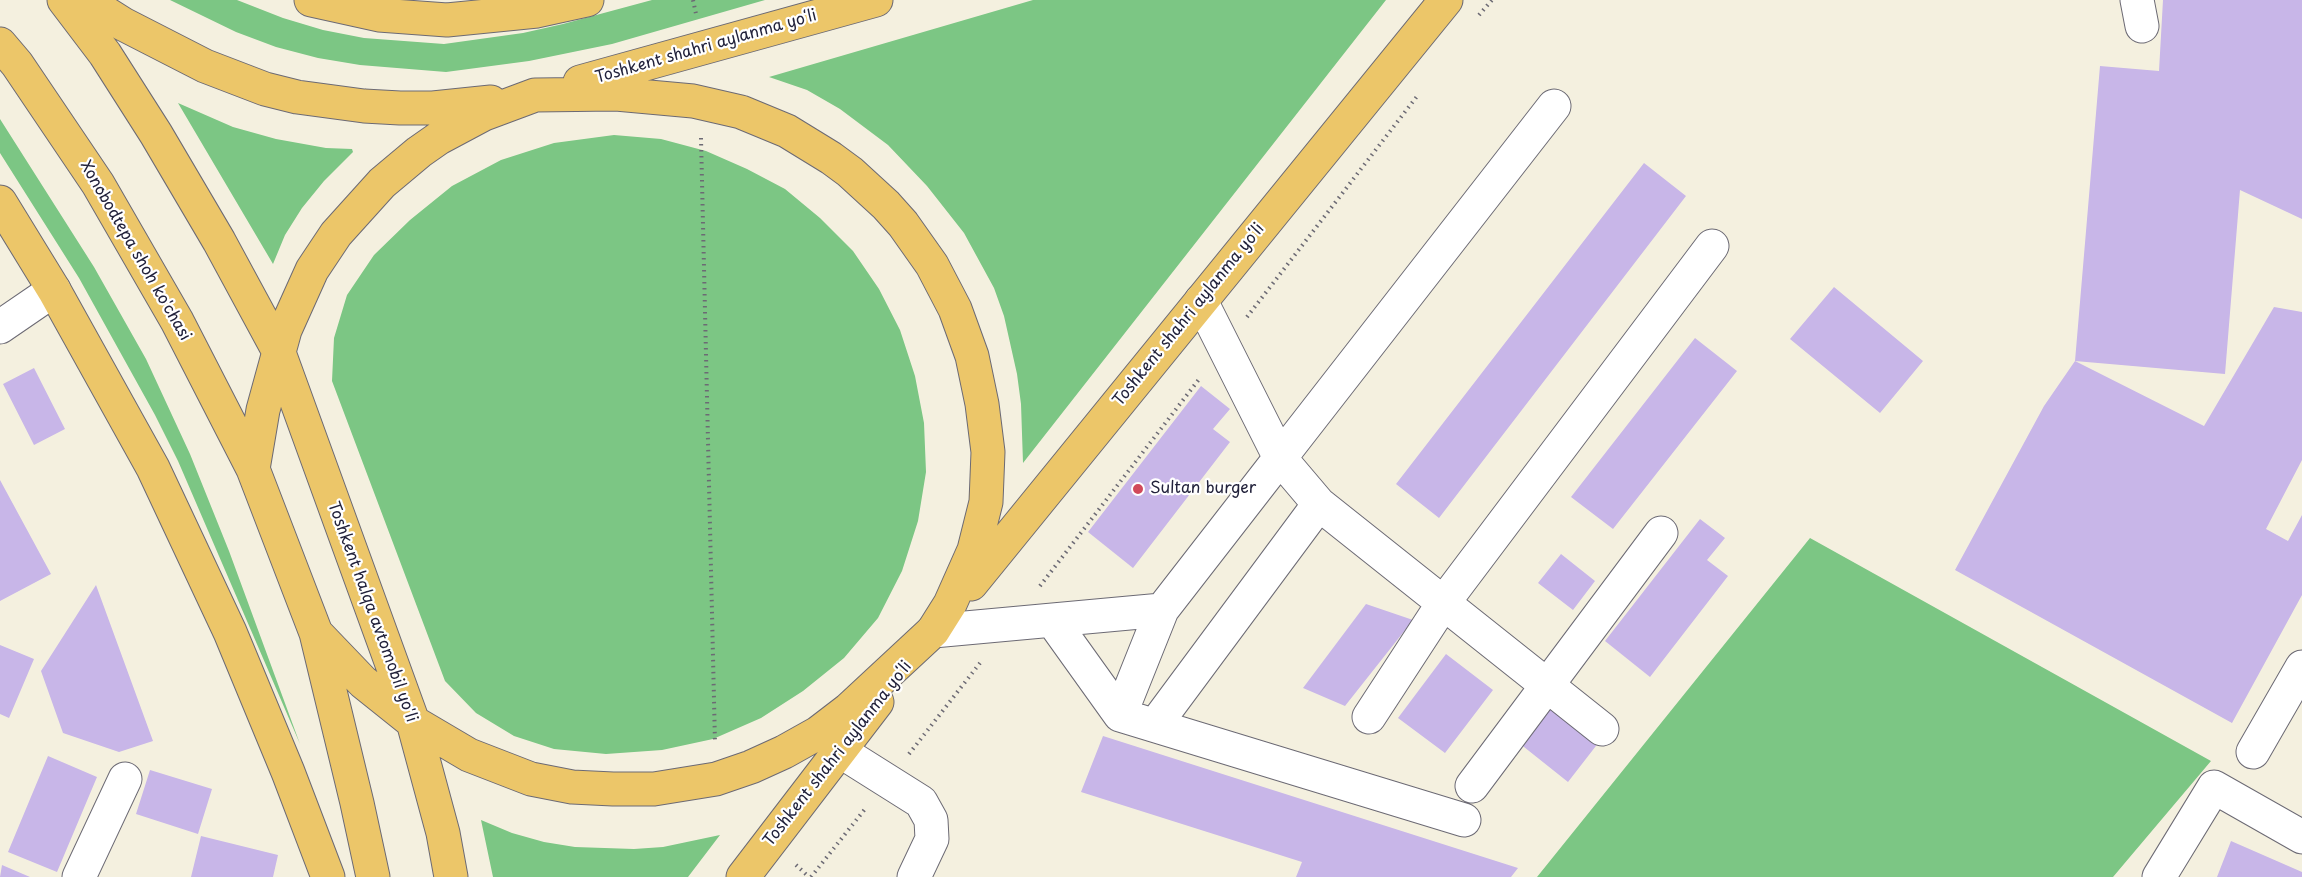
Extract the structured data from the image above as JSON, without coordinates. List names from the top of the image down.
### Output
{
  "streets": {
    "highway": ["Toshkent shahri aylanma yoʻli", "Xonobodtepa shoh ko'chasi", "Toshkent halqa avtomobil yo'li"]
  },
  "crossings": [
    ["Toshkent shahri aylanma yoʻli", "Xonobodtepa shoh ko'chasi"],
    ["Toshkent shahri aylanma yoʻli", "Toshkent halqa avtomobil yo'li"]
  ],
  "places": ["Sultan burger"]
}
